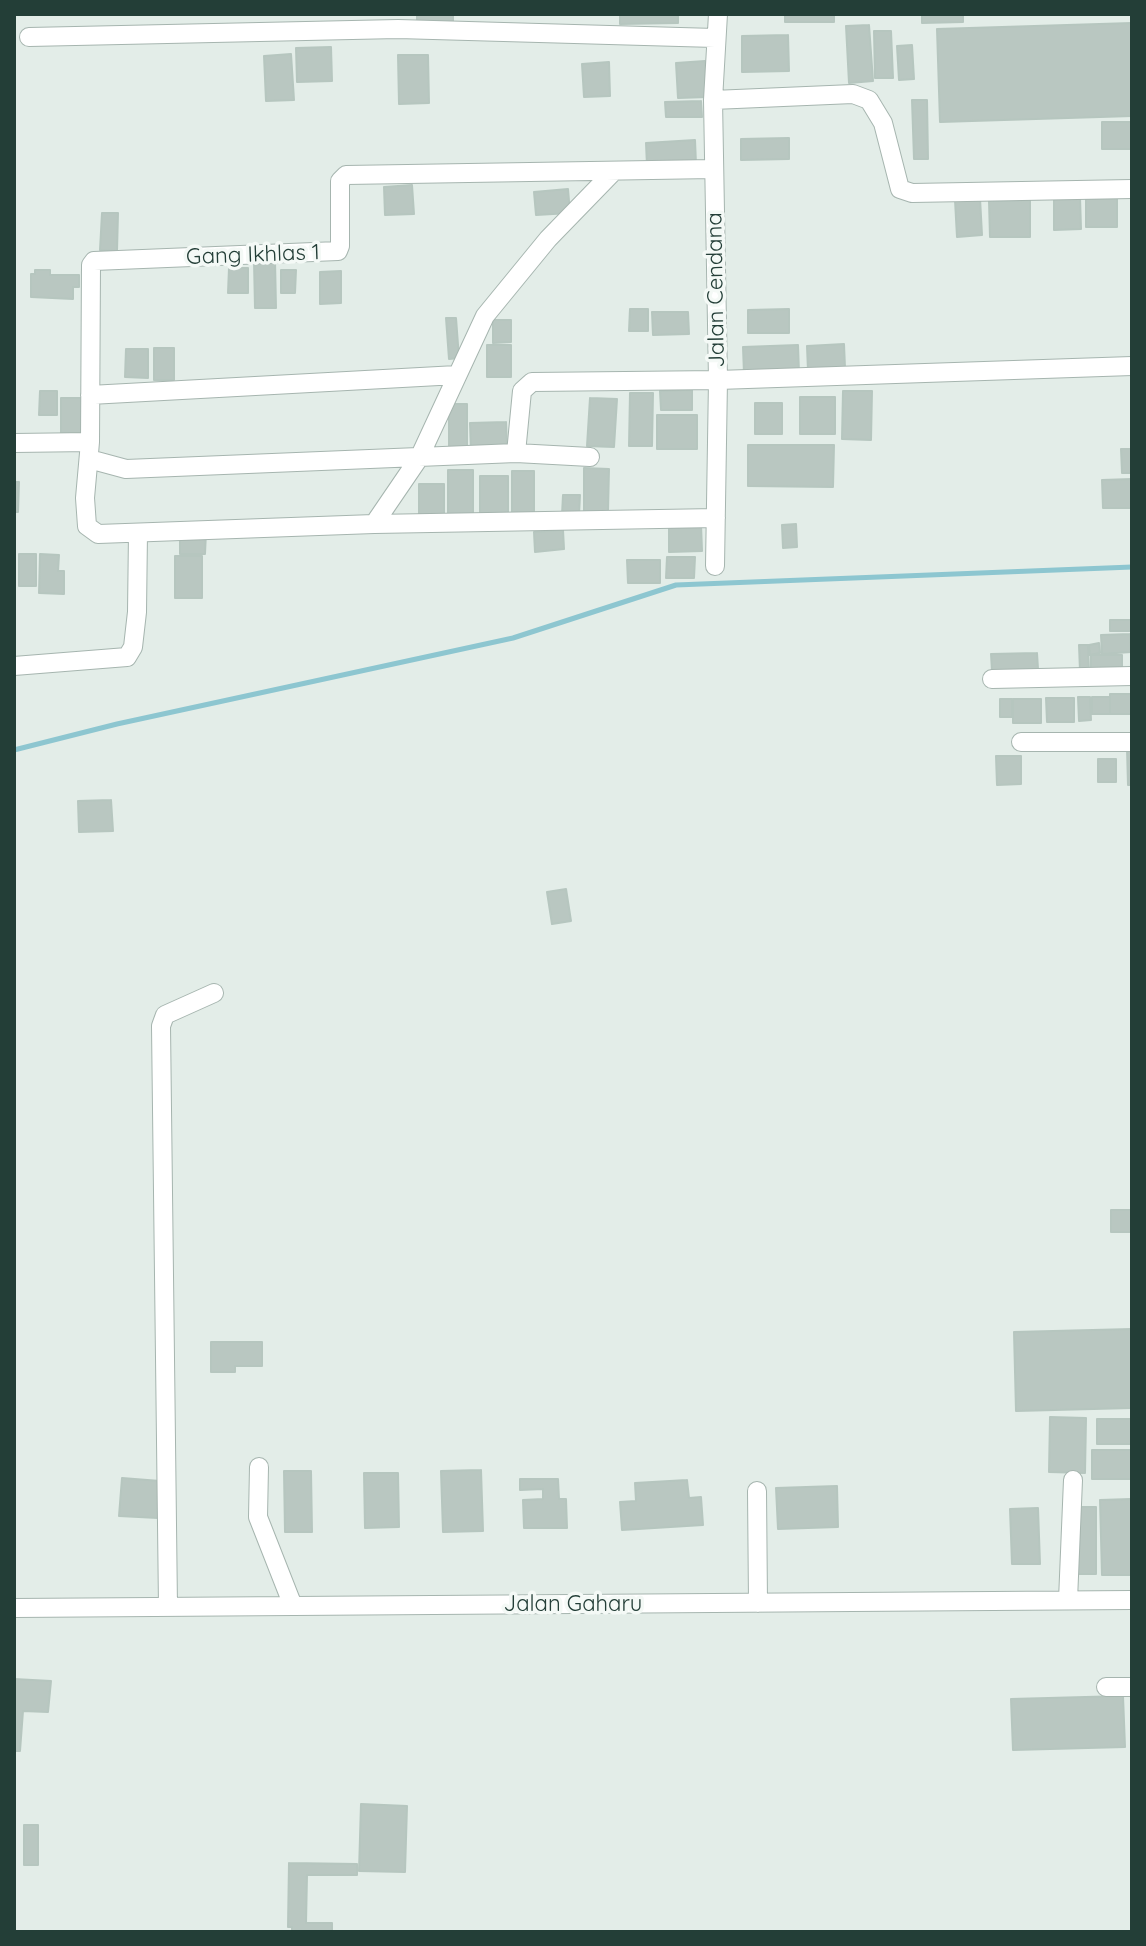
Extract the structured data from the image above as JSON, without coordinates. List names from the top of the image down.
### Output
{
  "streets": {
    "street": ["Gang Ikhlas 1", "Jalan Cendana", "Jalan Gaharu"]
  },
  "crossings": [
    ["Gang Ikhlas 1", "Jalan Cendana"]
  ]
}
